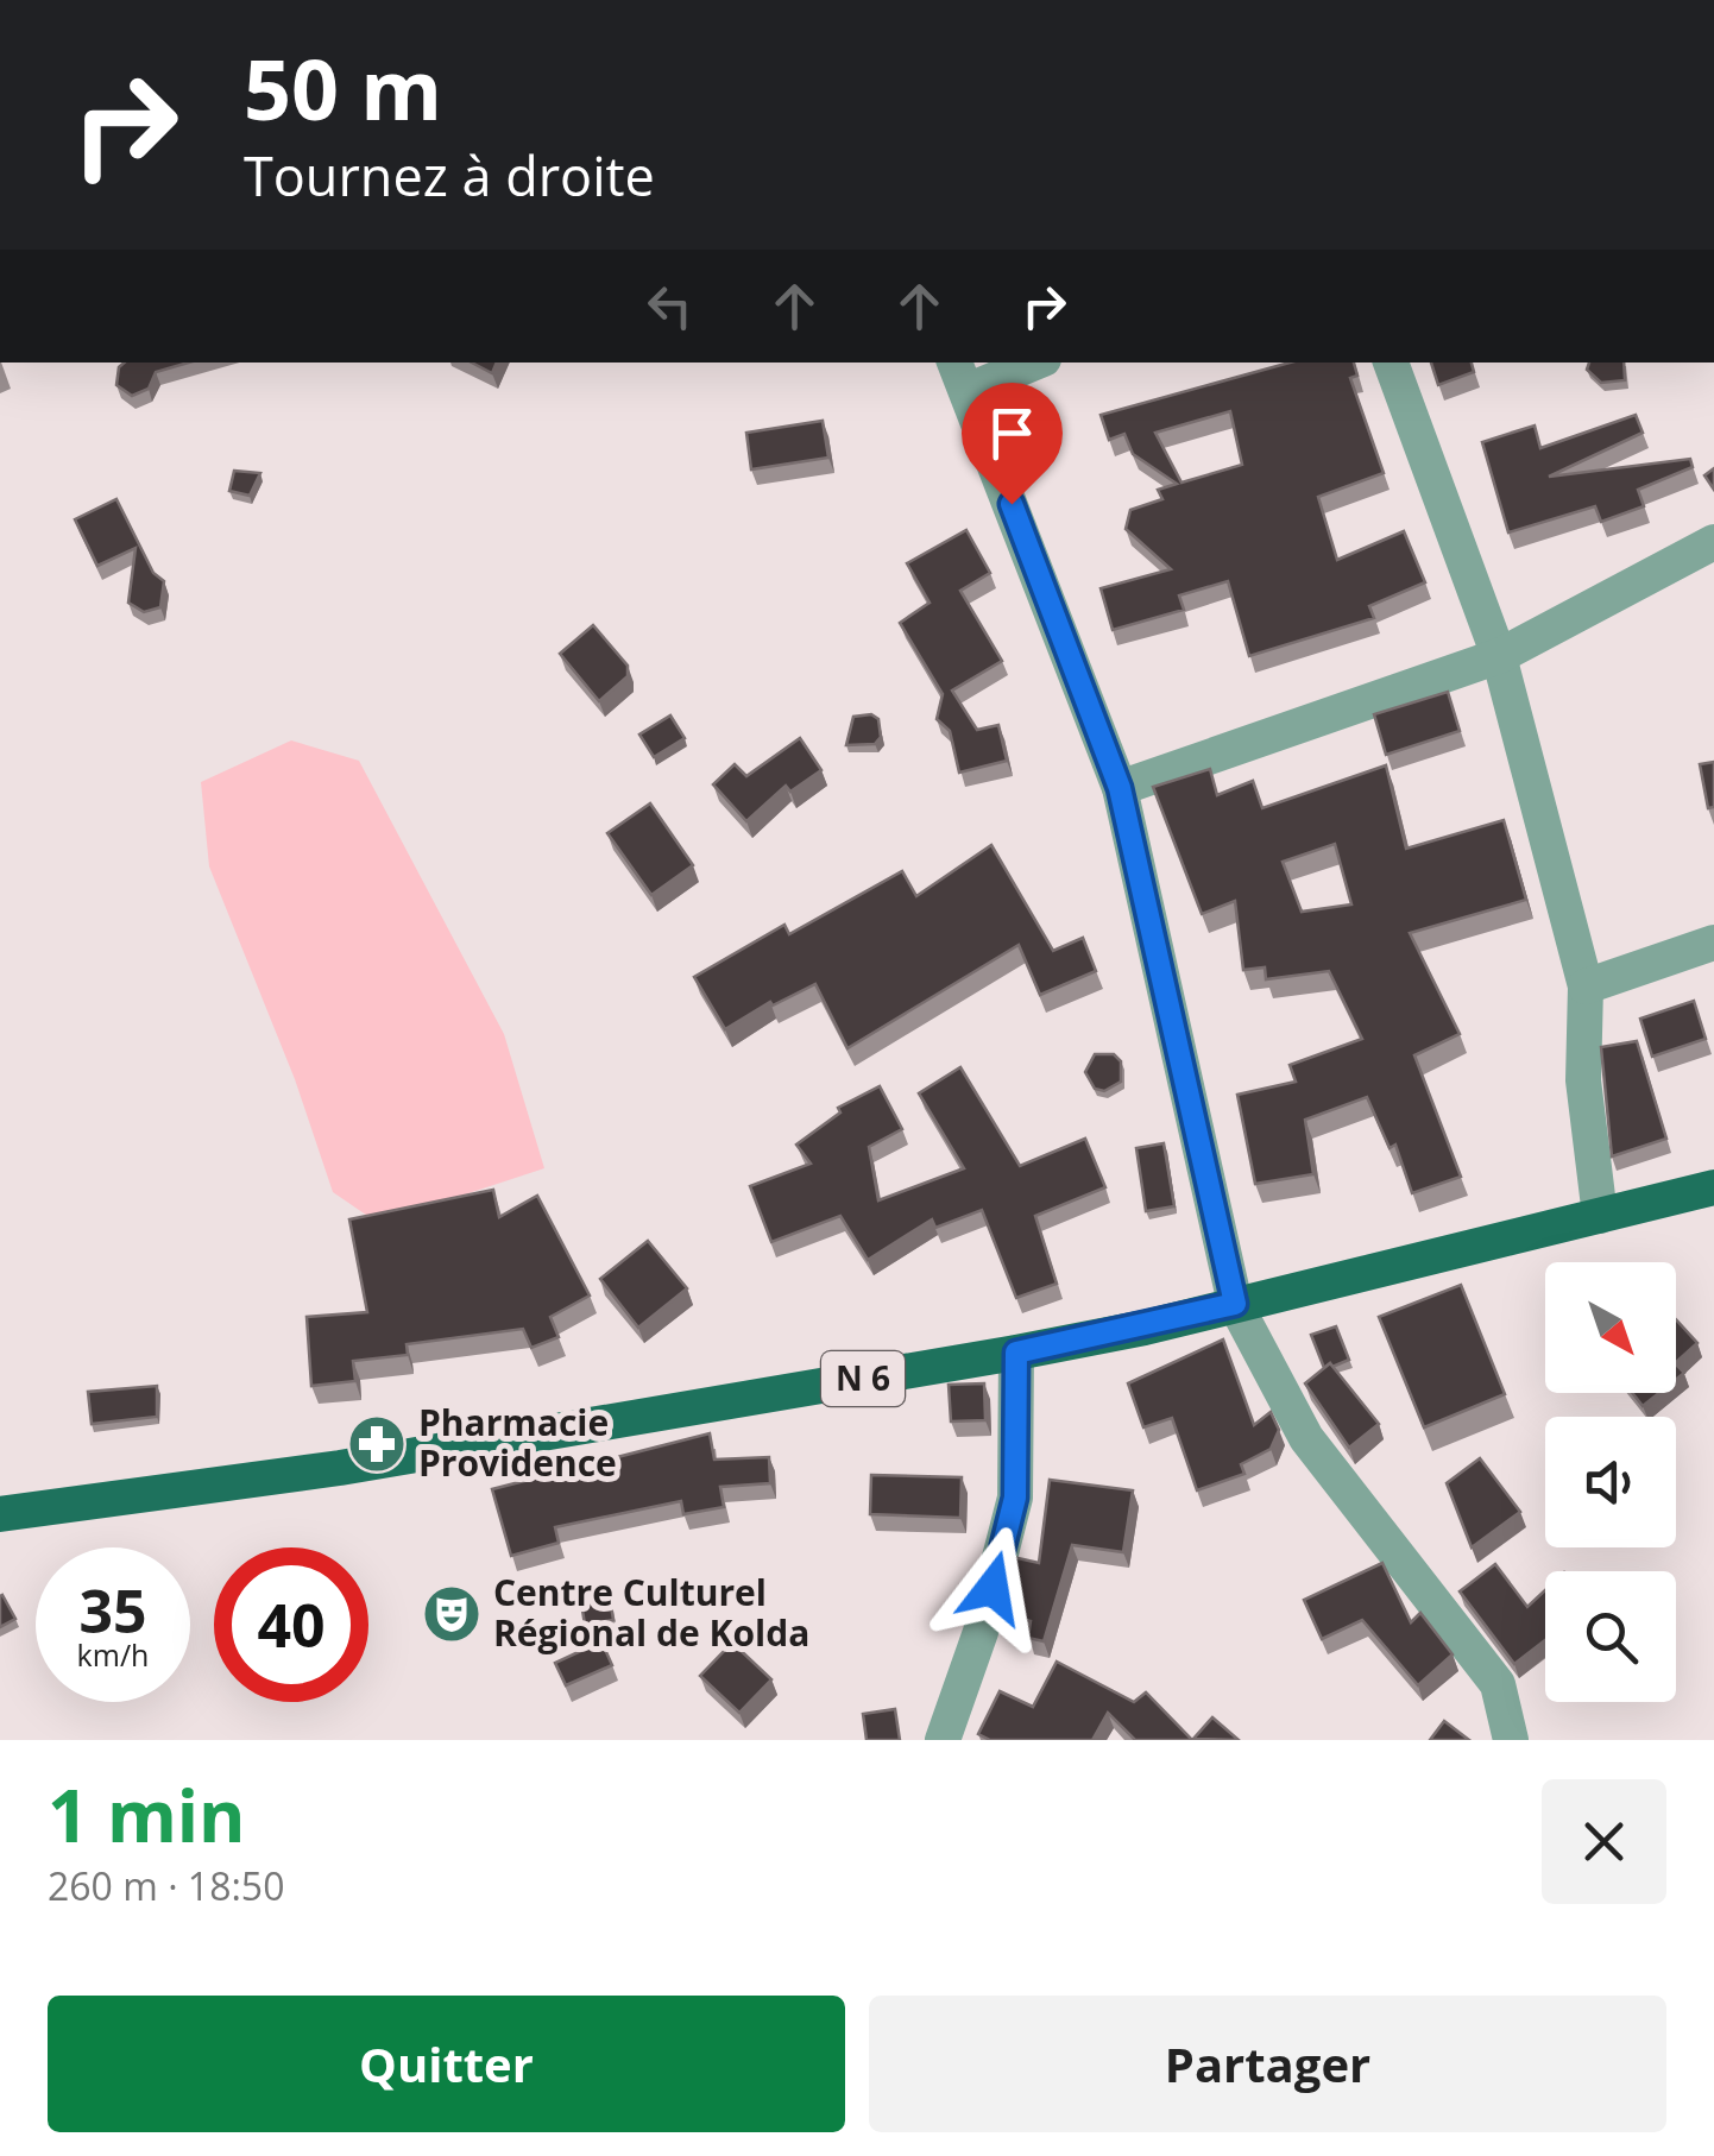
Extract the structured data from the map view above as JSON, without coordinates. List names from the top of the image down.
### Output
{
  "streets": {
    "main road": ["N 6"]
  },
  "places": {
    "pharmacy": ["Pharmacie Providence"],
    "theatre": ["Centre Culturel Régional de Kolda"]
  },
  "north": "bottom right",
  "page": {
    "turn": ["50 m", "Tournez à droite"],
    "speed": "35 km/h",
    "limit": "40",
    "heading": ["1 min", "260 m · 18:50"],
    "buttons": ["Quitter", "Partager"]
  }
}
